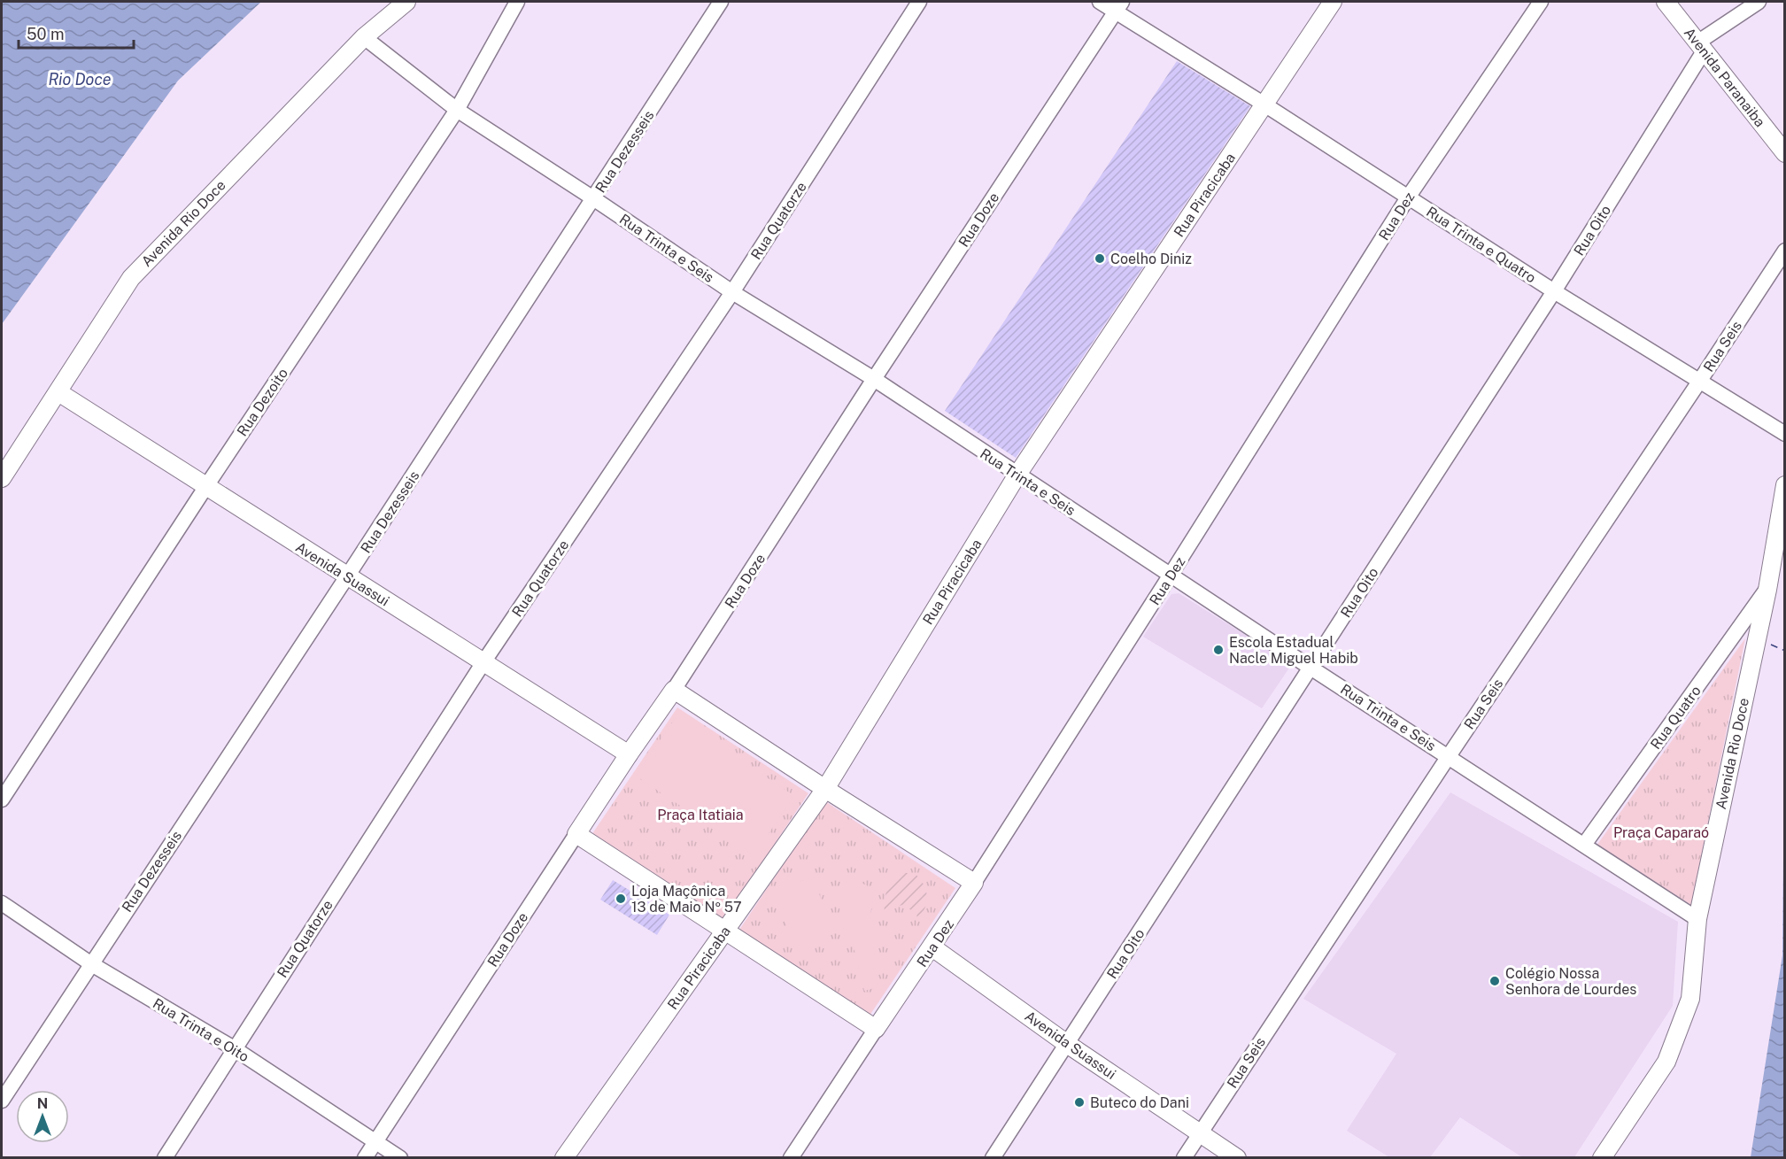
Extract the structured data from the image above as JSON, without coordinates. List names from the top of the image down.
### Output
{
  "streets": {
    "street": [
      "Avenida Paranaiba",
      "Rua Dezesseis",
      "Rua Piracicaba",
      "Rua Dez",
      "Rua Doze",
      "Rua Quatorze",
      "Avenida Rio Doce",
      "Rua Oito",
      "Rua Trinta e Quatro",
      "Rua Trinta e Seis",
      "Rua Seis",
      "Rua Dezoito",
      "Avenida Suassui",
      "Rua Quatro",
      "Rua Trinta e Oito"
    ]
  },
  "crossings": [
    ["Avenida Paranaiba", "Rua Oito"],
    ["Rua Dezesseis", "Rua Trinta e Seis"],
    ["Rua Dezesseis", "Avenida Suassui"],
    ["Rua Dezesseis", "Rua Trinta e Oito"],
    ["Rua Piracicaba", "Rua Trinta e Quatro"],
    ["Rua Piracicaba", "Rua Trinta e Seis"],
    ["Rua Dez", "Rua Trinta e Quatro"],
    ["Rua Dez", "Rua Trinta e Seis"],
    ["Rua Dez", "Avenida Suassui"],
    ["Rua Doze", "Rua Trinta e Quatro"],
    ["Rua Doze", "Rua Trinta e Seis"],
    ["Rua Doze", "Avenida Suassui"],
    ["Rua Doze", "Rua Trinta e Oito"],
    ["Rua Quatorze", "Rua Trinta e Seis"],
    ["Rua Quatorze", "Avenida Suassui"],
    ["Rua Quatorze", "Rua Trinta e Oito"],
    ["Avenida Rio Doce", "Rua Trinta e Seis"],
    ["Avenida Rio Doce", "Avenida Suassui"],
    ["Avenida Rio Doce", "Rua Quatro"],
    ["Rua Oito", "Rua Trinta e Quatro"],
    ["Rua Oito", "Rua Trinta e Seis"],
    ["Rua Oito", "Avenida Suassui"],
    ["Rua Trinta e Quatro", "Rua Seis"],
    ["Rua Trinta e Seis", "Rua Seis"],
    ["Rua Trinta e Seis", "Rua Dezoito"],
    ["Rua Trinta e Seis", "Rua Quatro"],
    ["Rua Seis", "Avenida Suassui"],
    ["Rua Dezoito", "Avenida Suassui"]
  ],
  "water": ["Rio Doce"],
  "parks": ["Praça Itatiaia", "Praça Caparaó"],
  "places": [
    "Coelho Diniz",
    "Escola Estadual Nacle Miguel Habib",
    "Loja Maçônica 13 de Maio Nº 57",
    "Colégio Nossa Senhora de Lourdes",
    "Buteco do Dani"
  ],
  "scale_bar": "50 m",
  "north": "top"
}
